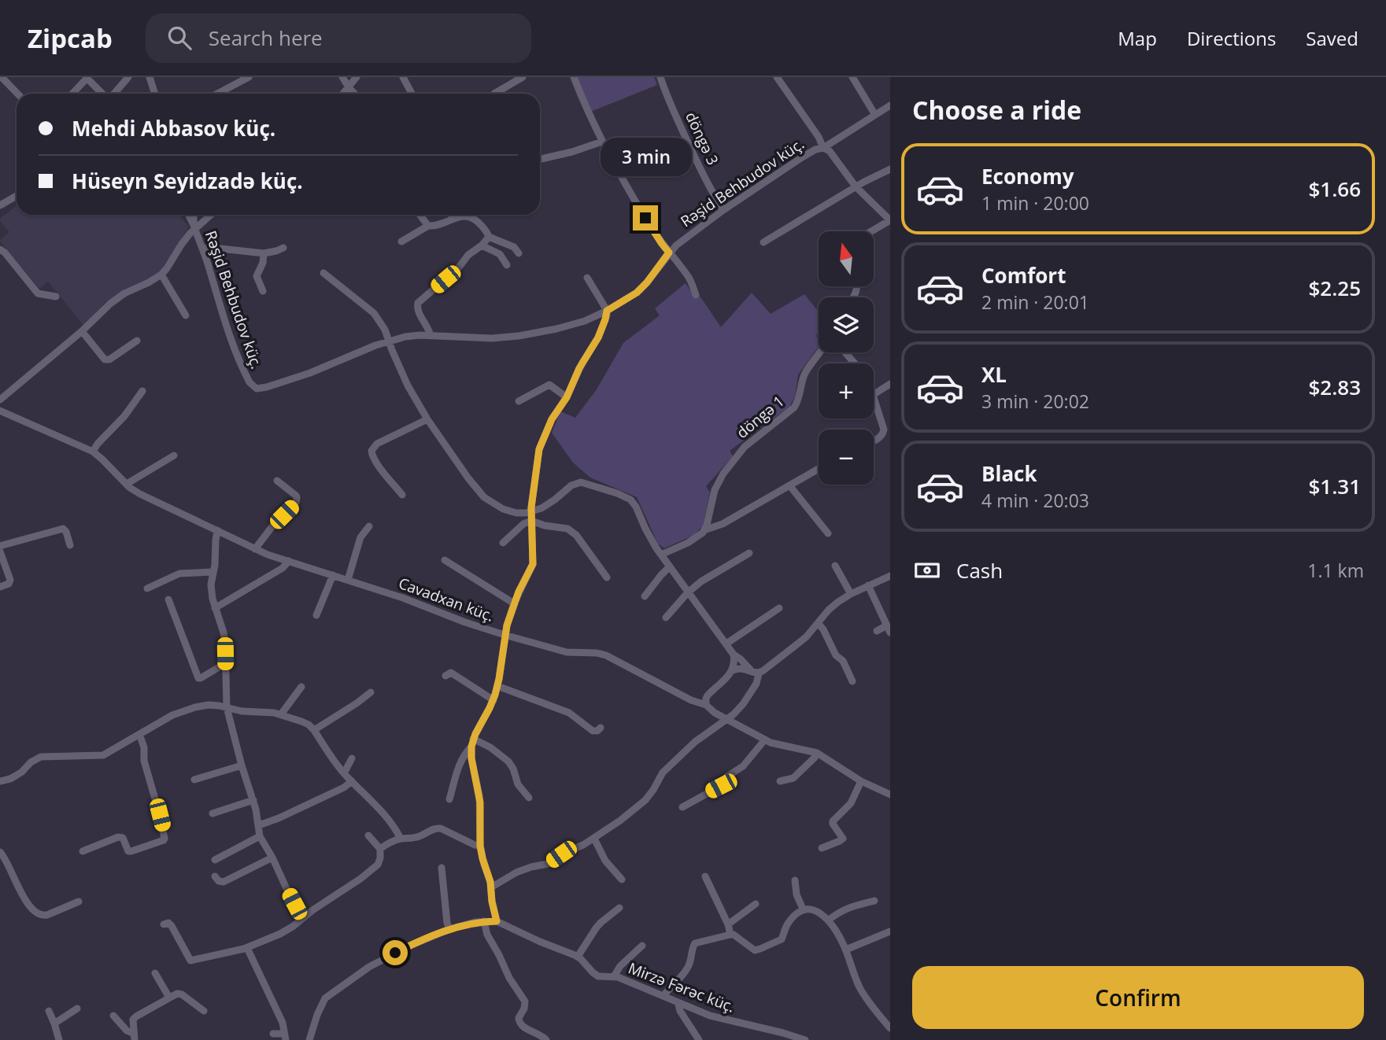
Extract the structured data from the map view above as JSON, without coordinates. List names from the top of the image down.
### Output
{
  "streets": {
    "street": [
      "döngə 3",
      "Rəşid Behbudov küç.",
      "döngə 1",
      "Cavadxan küç.",
      "Mirzə Fərəc küç."
    ]
  },
  "crossings": [
    ["döngə 3", "Rəşid Behbudov küç."]
  ],
  "north": "top",
  "page": {
    "header": "Zipcab",
    "search": "Search here",
    "nav": ["Map", "Directions", "Saved"],
    "heading": "Choose a ride",
    "banner": ["Mehdi Abbasov küç.", "Hüseyn Seyidzadə küç."],
    "bubble": "3 min",
    "list": [
      {
        "name": "Economy",
        "note": "1 min · 20:00",
        "value": "$1.66"
      },
      {
        "name": "Comfort",
        "note": "2 min · 20:01",
        "value": "$2.25"
      },
      {
        "name": "XL",
        "note": "3 min · 20:02",
        "value": "$2.83"
      },
      {
        "name": "Black",
        "note": "4 min · 20:03",
        "value": "$1.31"
      }
    ],
    "map_buttons": ["+", "−"],
    "pay": ["Cash", "1.1 km"],
    "buttons": "Confirm"
  }
}
